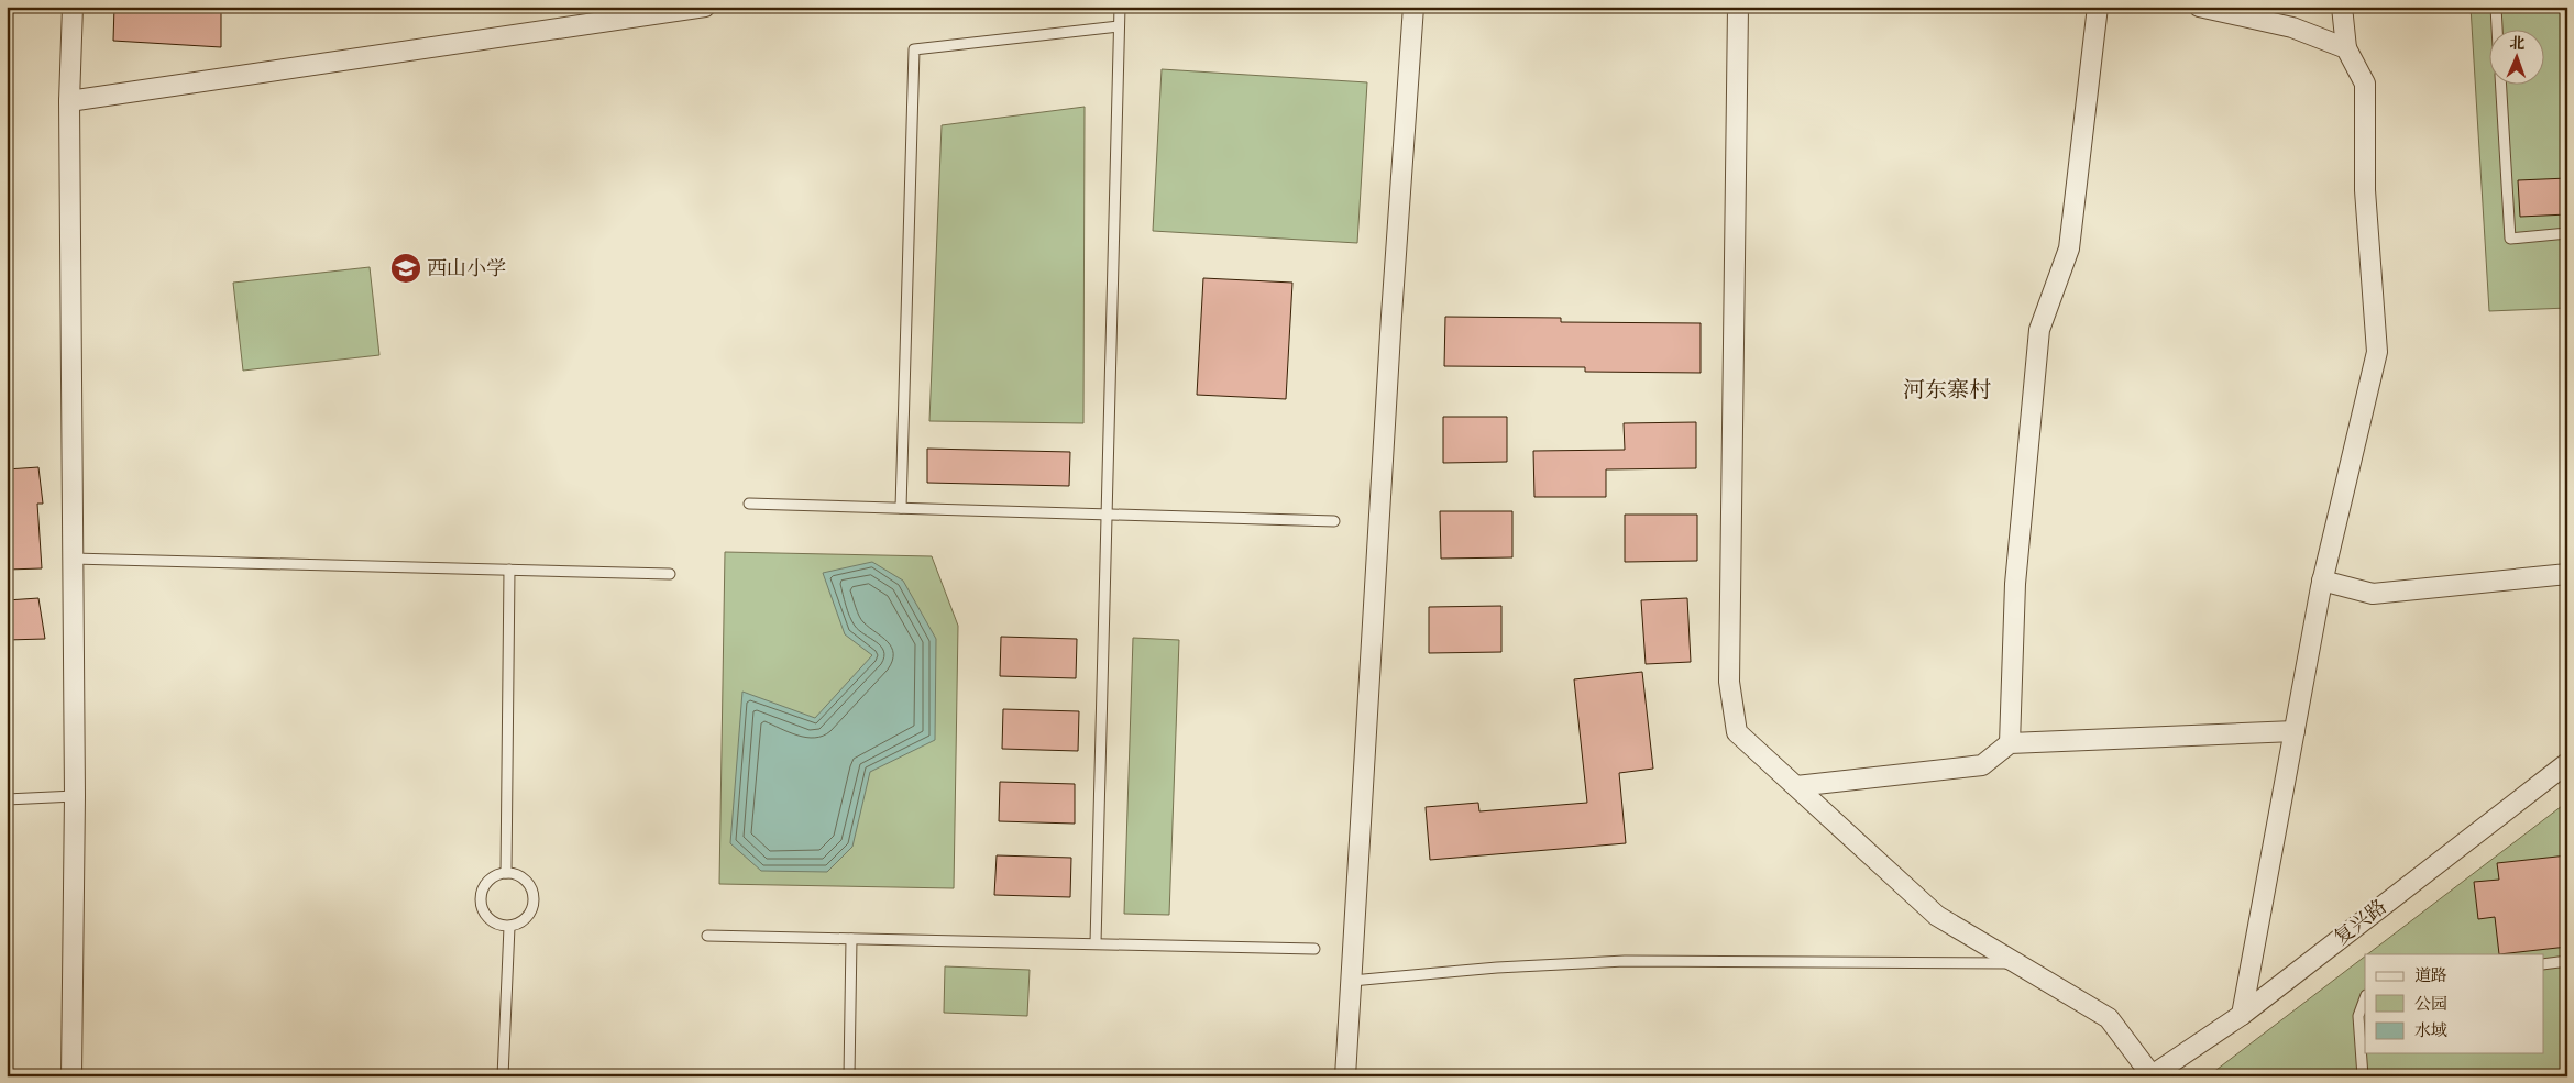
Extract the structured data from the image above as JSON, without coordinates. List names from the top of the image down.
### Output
{
  "streets": {
    "street": ["复兴路"]
  },
  "districts": ["河东寨村"],
  "places": {
    "school or university": ["西山小学"]
  },
  "legend": ["道路", "公园", "水域"],
  "north": "top"
}
